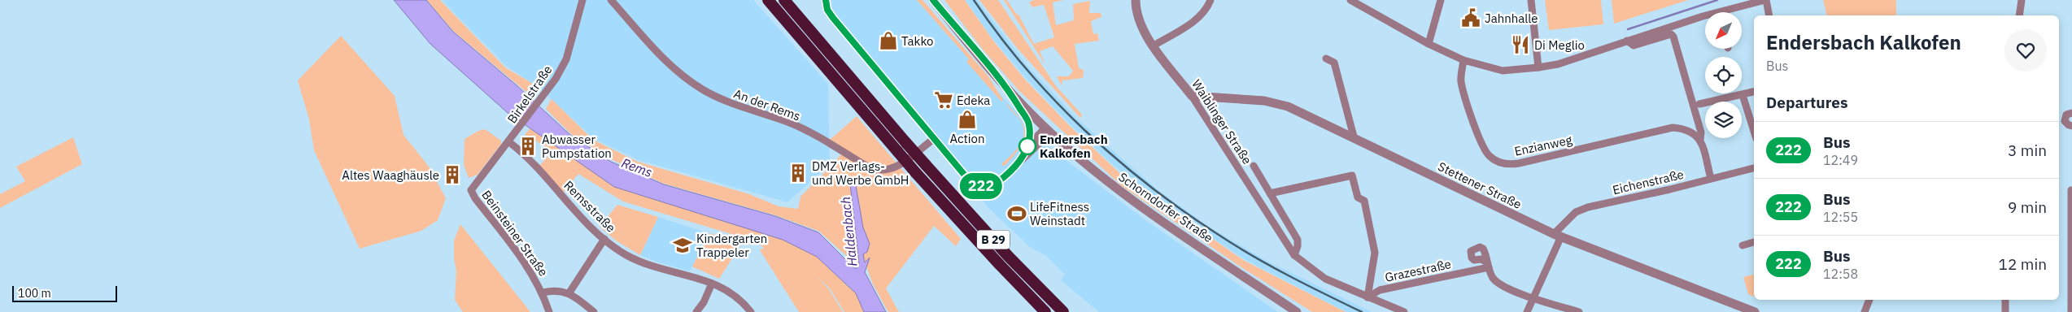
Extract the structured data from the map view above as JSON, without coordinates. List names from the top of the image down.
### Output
{
  "streets": {
    "highway": ["B 29"],
    "street": [
      "Birkelstraße",
      "An der Rems",
      "Waiblinger Straße",
      "Enzianweg",
      "Eichenstraße",
      "Stettener Straße",
      "Remsstraße",
      "Schorndorfer Straße",
      "Beinsteiner Straße",
      "Grazestraße"
    ]
  },
  "crossings": [
    ["Birkelstraße", "Remsstraße"],
    ["Birkelstraße", "Beinsteiner Straße"],
    ["Waiblinger Straße", "Stettener Straße"],
    ["Waiblinger Straße", "Grazestraße"],
    ["Eichenstraße", "Stettener Straße"]
  ],
  "water": ["Rems", "Haldenbach"],
  "places": {
    "public building": ["Jahnhalle"],
    "shop": ["Takko", "Action"],
    "restaurant": ["Di Meglio"],
    "supermarket": ["Edeka"],
    "building": ["Abwasser Pumpstation", "DMZ Verlags- und Werbe GmbH", "Altes Waaghäusle"],
    "other": ["Endersbach Kalkofen"],
    "sports": ["LifeFitness Weinstadt"],
    "school or university": ["Kindergarten Trappeler"]
  },
  "lines": ["bus line 222"],
  "scale_bar": "100 m",
  "north": "bottom left",
  "page": {
    "on_map": "222",
    "heading": [
      ["Endersbach Kalkofen", "Bus"],
      "Departures"
    ],
    "list": [
      {
        "mark": "222",
        "name": "Bus",
        "note": "12:49",
        "value": "3 min"
      },
      {
        "mark": "222",
        "name": "Bus",
        "note": "12:55",
        "value": "9 min"
      },
      {
        "mark": "222",
        "name": "Bus",
        "note": "12:58",
        "value": "12 min"
      }
    ],
    "scale": "100 m"
  }
}
